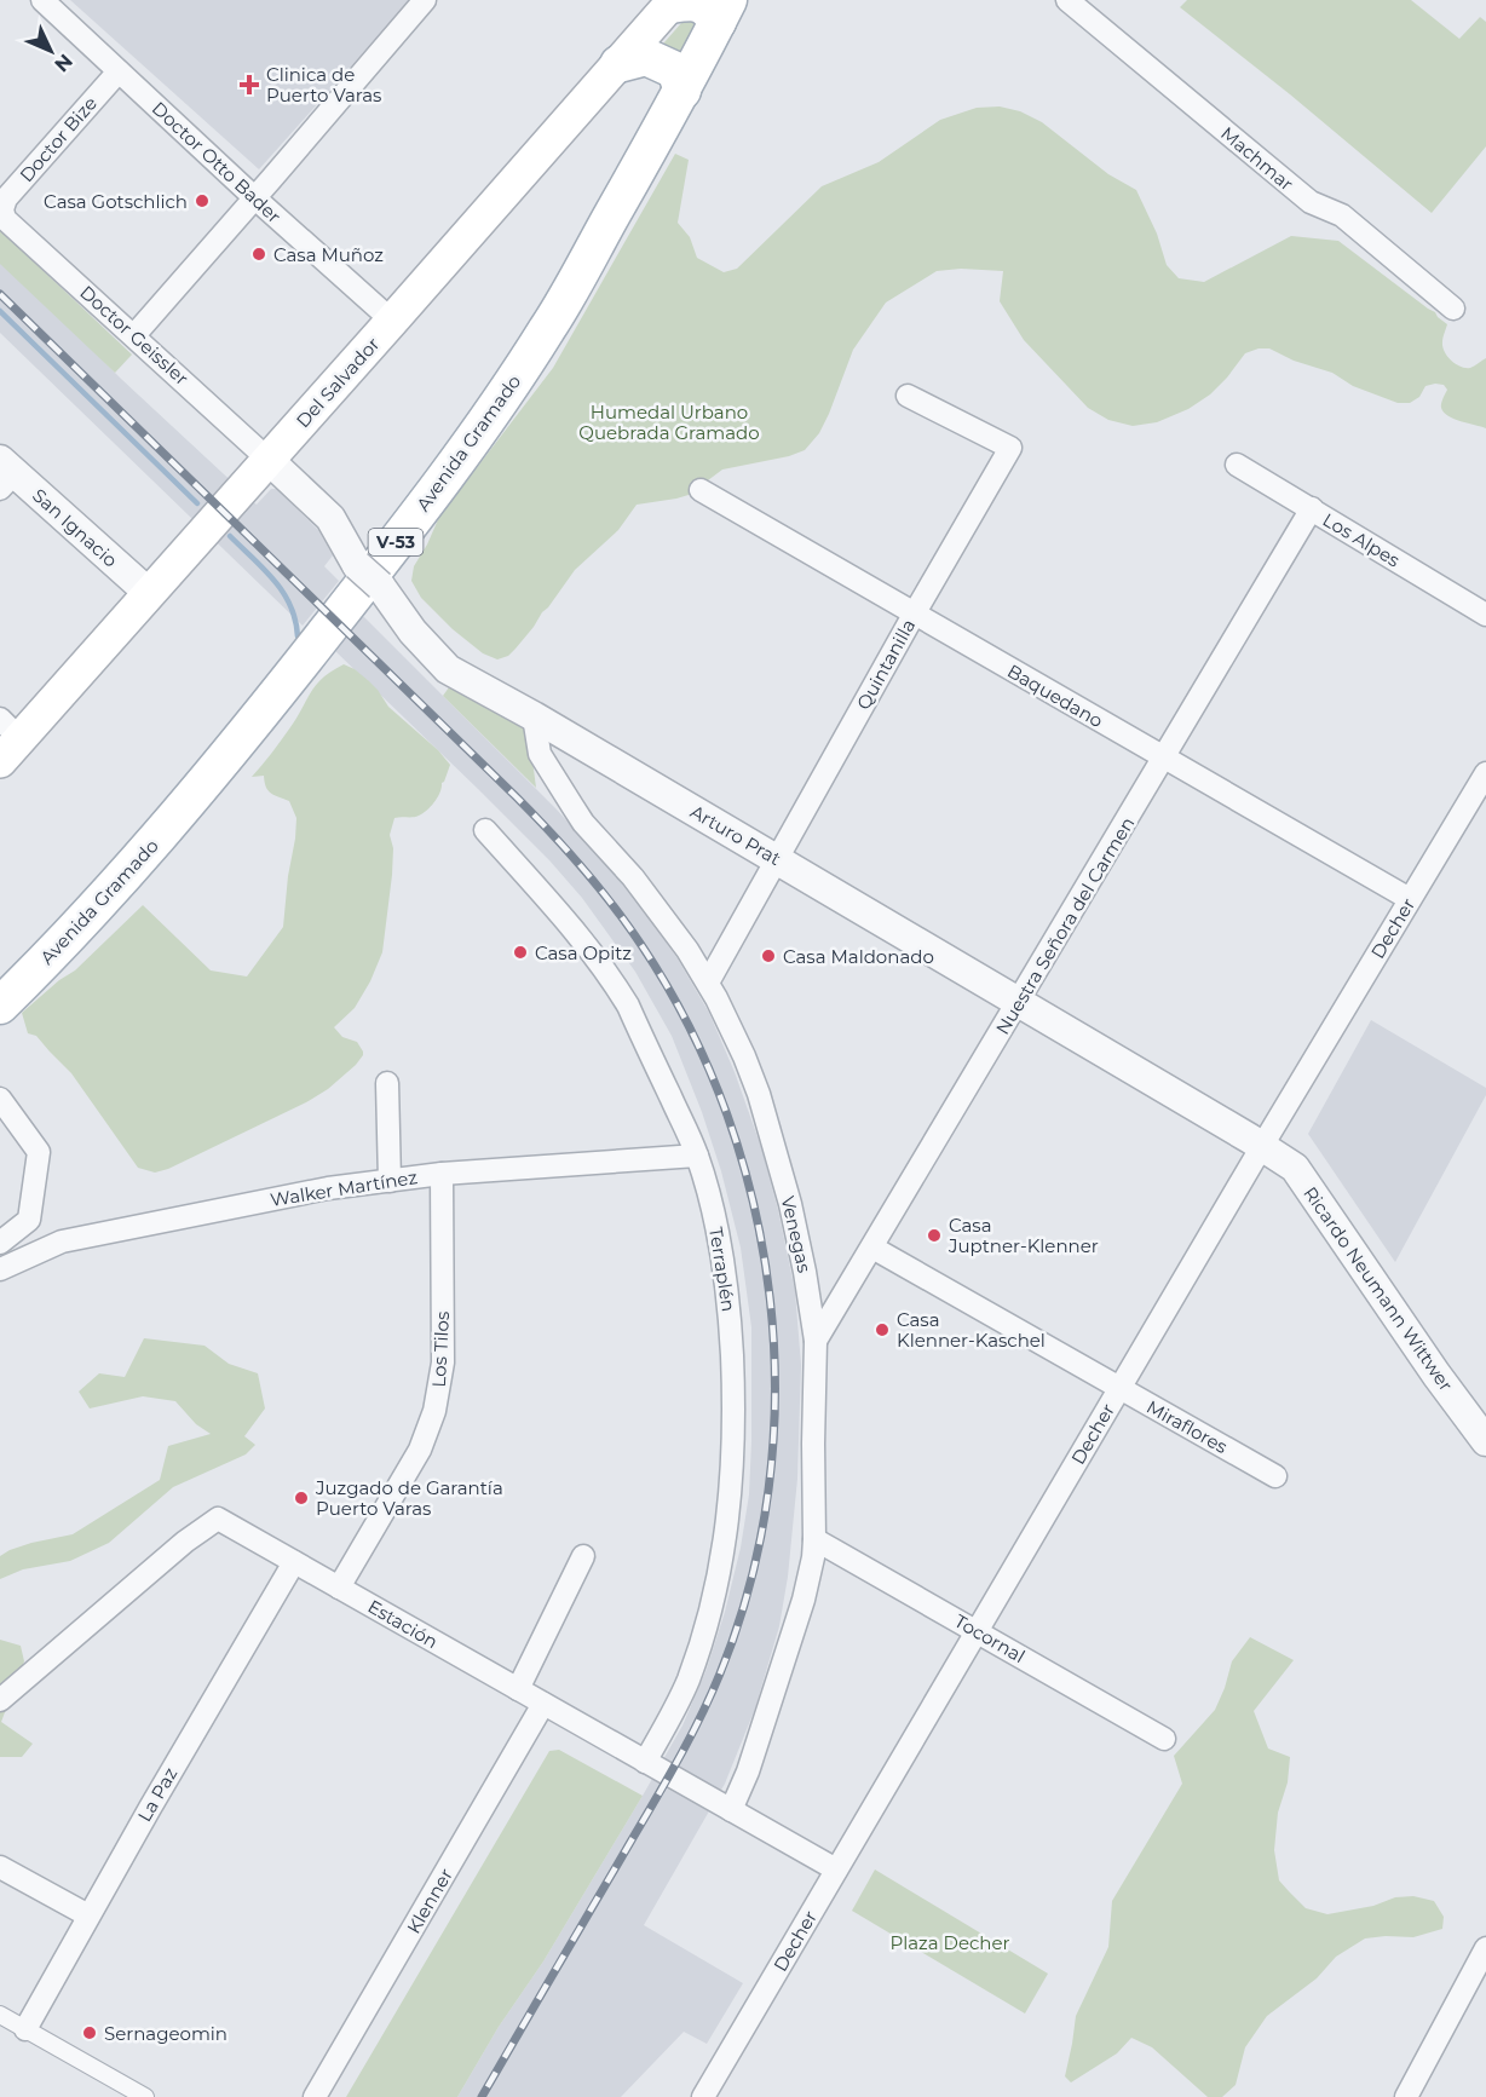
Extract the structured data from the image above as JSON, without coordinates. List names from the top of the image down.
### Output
{
  "streets": {
    "main road": ["Del Salvador", "Avenida Gramado", "V-53"],
    "street": [
      "Doctor Bize",
      "Machmar",
      "Doctor Otto Bader",
      "Doctor Geissler",
      "San Ignacio",
      "Los Alpes",
      "Quintanilla",
      "Baquedano",
      "Arturo Prat",
      "Nuestra Señora del Carmen",
      "Decher",
      "Walker Martínez",
      "Venegas",
      "Terraplén",
      "Ricardo Neumann Wittwer",
      "Los Tilos",
      "Miraflores",
      "Estación",
      "Tocornal",
      "La Paz",
      "Klenner"
    ]
  },
  "crossings": [
    ["Doctor Bize", "Doctor Otto Bader"],
    ["Doctor Bize", "Doctor Geissler"],
    ["Doctor Otto Bader", "Del Salvador"],
    ["Doctor Geissler", "Del Salvador"],
    ["Doctor Geissler", "Arturo Prat"],
    ["Del Salvador", "San Ignacio"],
    ["Del Salvador", "Arturo Prat"],
    ["Los Alpes", "Nuestra Señora del Carmen"],
    ["Quintanilla", "Baquedano"],
    ["Quintanilla", "Arturo Prat"],
    ["Quintanilla", "Venegas"],
    ["Baquedano", "Nuestra Señora del Carmen"],
    ["Baquedano", "Decher"],
    ["Arturo Prat", "Nuestra Señora del Carmen"],
    ["Arturo Prat", "Decher"],
    ["Arturo Prat", "Venegas"],
    ["Arturo Prat", "Ricardo Neumann Wittwer"],
    ["Nuestra Señora del Carmen", "Venegas"],
    ["Nuestra Señora del Carmen", "Miraflores"],
    ["Decher", "Ricardo Neumann Wittwer"],
    ["Decher", "Miraflores"],
    ["Decher", "Estación"],
    ["Decher", "Tocornal"],
    ["Walker Martínez", "Terraplén"],
    ["Walker Martínez", "Los Tilos"],
    ["Venegas", "Estación"],
    ["Venegas", "Tocornal"],
    ["Terraplén", "Estación"],
    ["Los Tilos", "Estación"],
    ["Estación", "La Paz"],
    ["Estación", "Klenner"]
  ],
  "parks": ["Humedal Urbano Quebrada Gramado", "Plaza Decher"],
  "places": {
    "health": ["Clinica de Puerto Varas"],
    "other": [
      "Casa Gotschlich",
      "Casa Muñoz",
      "Casa Opitz",
      "Casa Maldonado",
      "Casa Juptner-Klenner",
      "Casa Klenner-Kaschel",
      "Juzgado de Garantía Puerto Varas",
      "Sernageomin"
    ]
  },
  "north": "bottom right"
}
